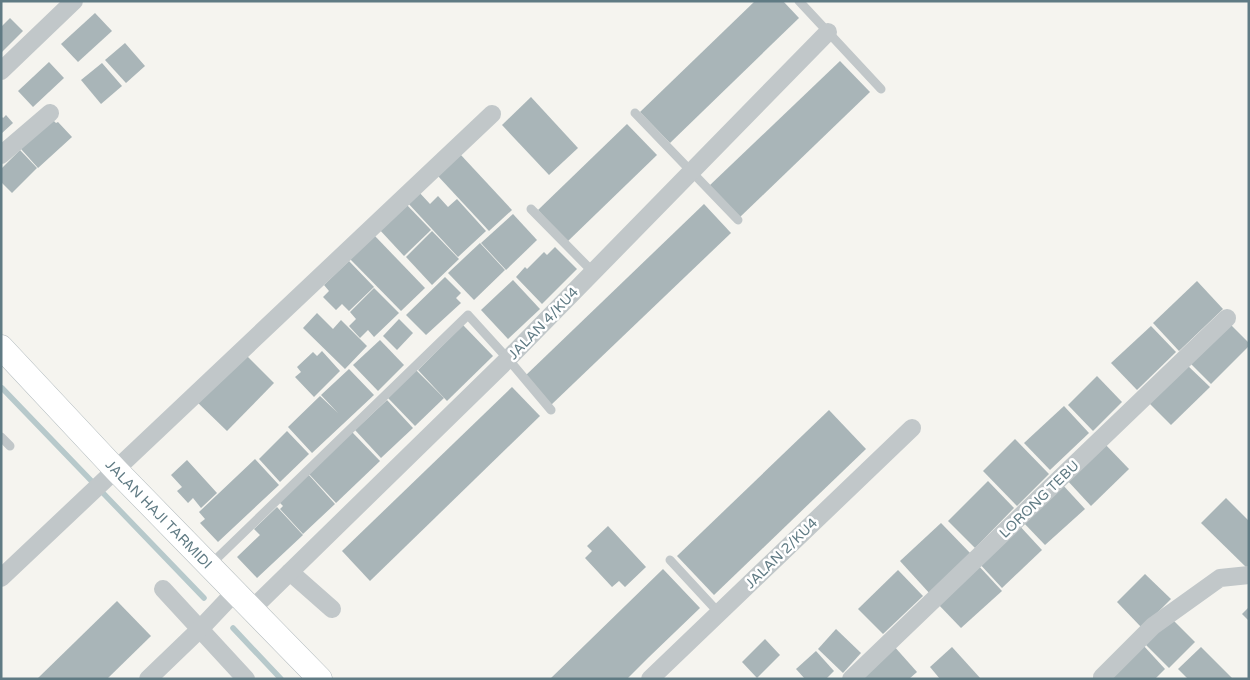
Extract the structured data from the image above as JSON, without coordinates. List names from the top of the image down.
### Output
{
  "streets": {
    "street": [
      "JALAN 4/KU4",
      "LORONG TEBU",
      "JALAN HAJI TARMIDI",
      "JALAN 2/KU4"
    ]
  },
  "crossings": [
    ["JALAN 4/KU4", "JALAN HAJI TARMIDI"]
  ]
}
